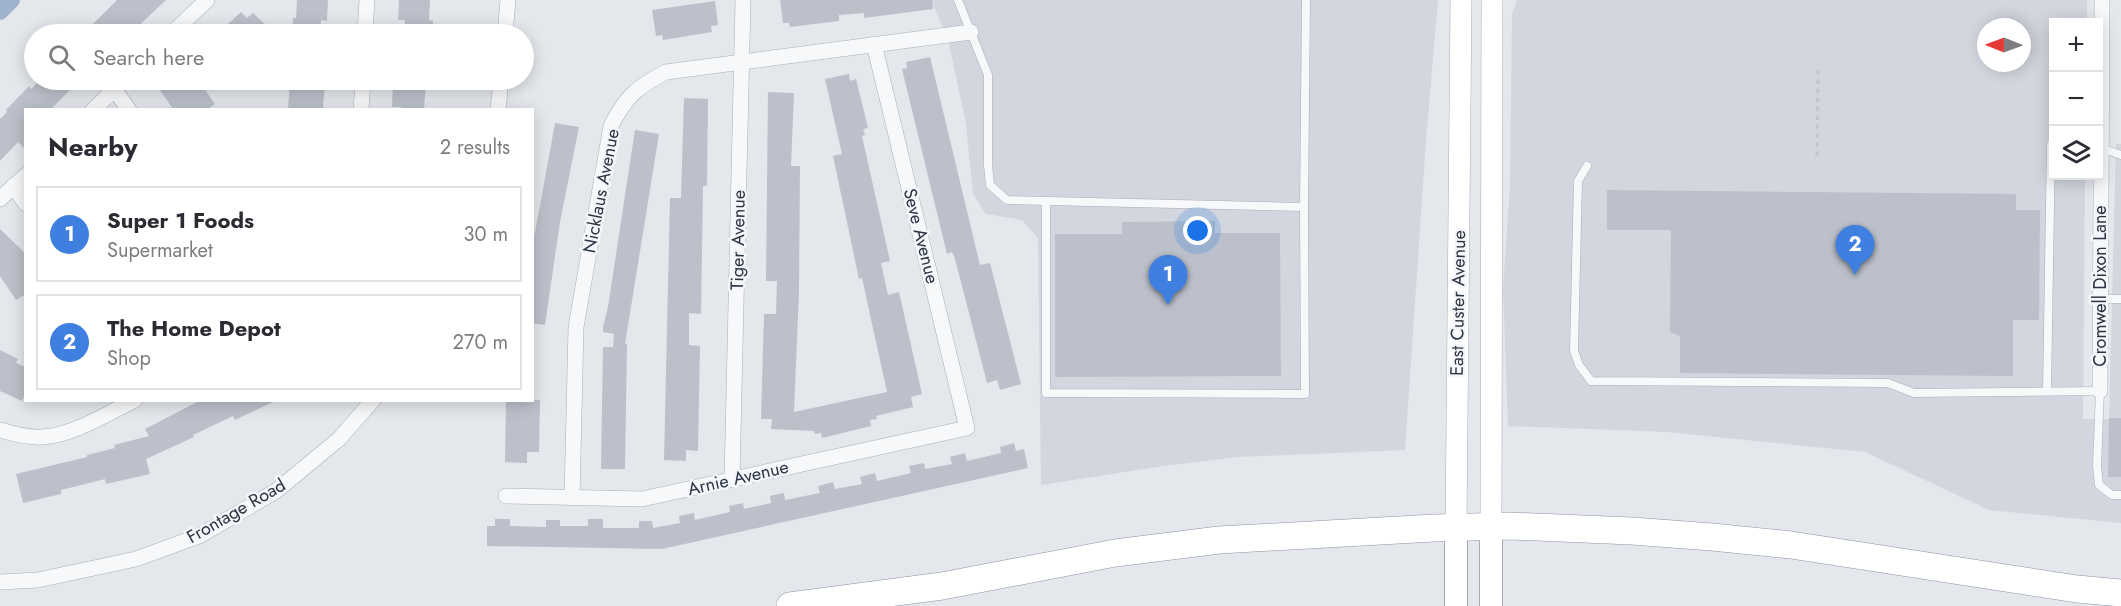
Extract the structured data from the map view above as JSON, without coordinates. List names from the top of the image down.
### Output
{
  "streets": {
    "main road": ["East Custer Avenue"],
    "street": [
      "Nicklaus Avenue",
      "Seve Avenue",
      "Tiger Avenue",
      "Cromwell Dixon Lane",
      "Arnie Avenue",
      "Frontage Road"
    ]
  },
  "crossings": [
    ["Nicklaus Avenue", "Seve Avenue"],
    ["Nicklaus Avenue", "Tiger Avenue"],
    ["Nicklaus Avenue", "Arnie Avenue"],
    ["Seve Avenue", "Arnie Avenue"],
    ["Tiger Avenue", "Arnie Avenue"]
  ],
  "north": "left",
  "page": {
    "map_buttons": ["+", "−"],
    "search": "Search here",
    "heading": ["Nearby", "2 results"],
    "list": [
      {
        "mark": "1",
        "name": "Super 1 Foods",
        "note": "Supermarket",
        "value": "30 m"
      },
      {
        "mark": "2",
        "name": "The Home Depot",
        "note": "Shop",
        "value": "270 m"
      }
    ],
    "pins": ["2", "1"]
  }
}
